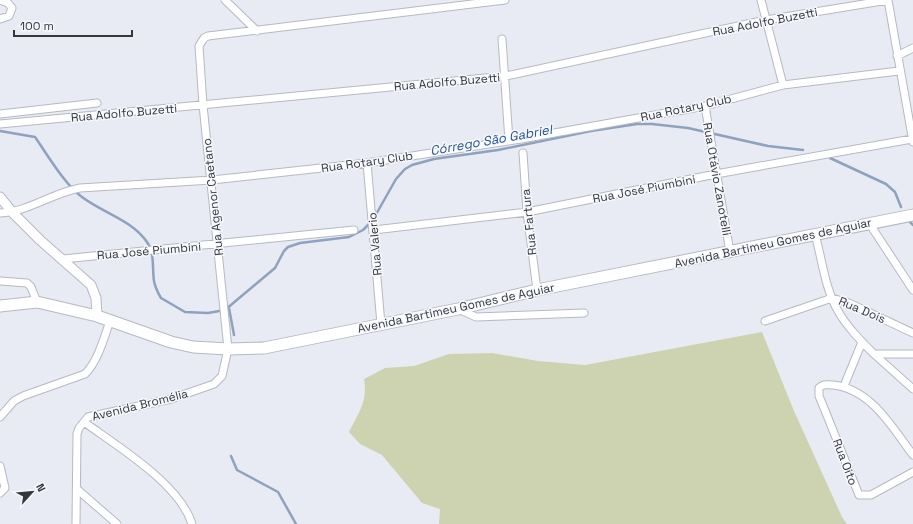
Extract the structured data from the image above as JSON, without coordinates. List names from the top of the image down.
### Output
{
  "streets": {
    "main road": ["Avenida Bartimeu Gomes de Aguiar"],
    "street": [
      "Rua Adolfo Buzetti",
      "Rua Rotary Club",
      "Rua Otávio Zanotelli",
      "Rua José Piumbini",
      "Rua Agenor Caetano",
      "Rua Fartura",
      "Rua Valerio",
      "Rua Dois",
      "Avenida Bromélia",
      "Rua Oito"
    ]
  },
  "crossings": [
    ["Rua Adolfo Buzetti", "Rua Agenor Caetano"],
    ["Rua Rotary Club", "Rua Otávio Zanotelli"],
    ["Rua Rotary Club", "Rua Agenor Caetano"],
    ["Rua Rotary Club", "Rua Valerio"],
    ["Rua Otávio Zanotelli", "Rua José Piumbini"],
    ["Rua Otávio Zanotelli", "Avenida Bartimeu Gomes de Aguiar"],
    ["Rua José Piumbini", "Rua Agenor Caetano"],
    ["Rua José Piumbini", "Rua Fartura"],
    ["Rua José Piumbini", "Rua Valerio"],
    ["Rua Agenor Caetano", "Avenida Bartimeu Gomes de Aguiar"],
    ["Rua Agenor Caetano", "Avenida Bromélia"],
    ["Rua Fartura", "Avenida Bartimeu Gomes de Aguiar"],
    ["Avenida Bartimeu Gomes de Aguiar", "Rua Valerio"],
    ["Avenida Bartimeu Gomes de Aguiar", "Avenida Bromélia"]
  ],
  "water": ["Córrego São Gabriel"],
  "scale_bar": "100 m",
  "north": "top right"
}
